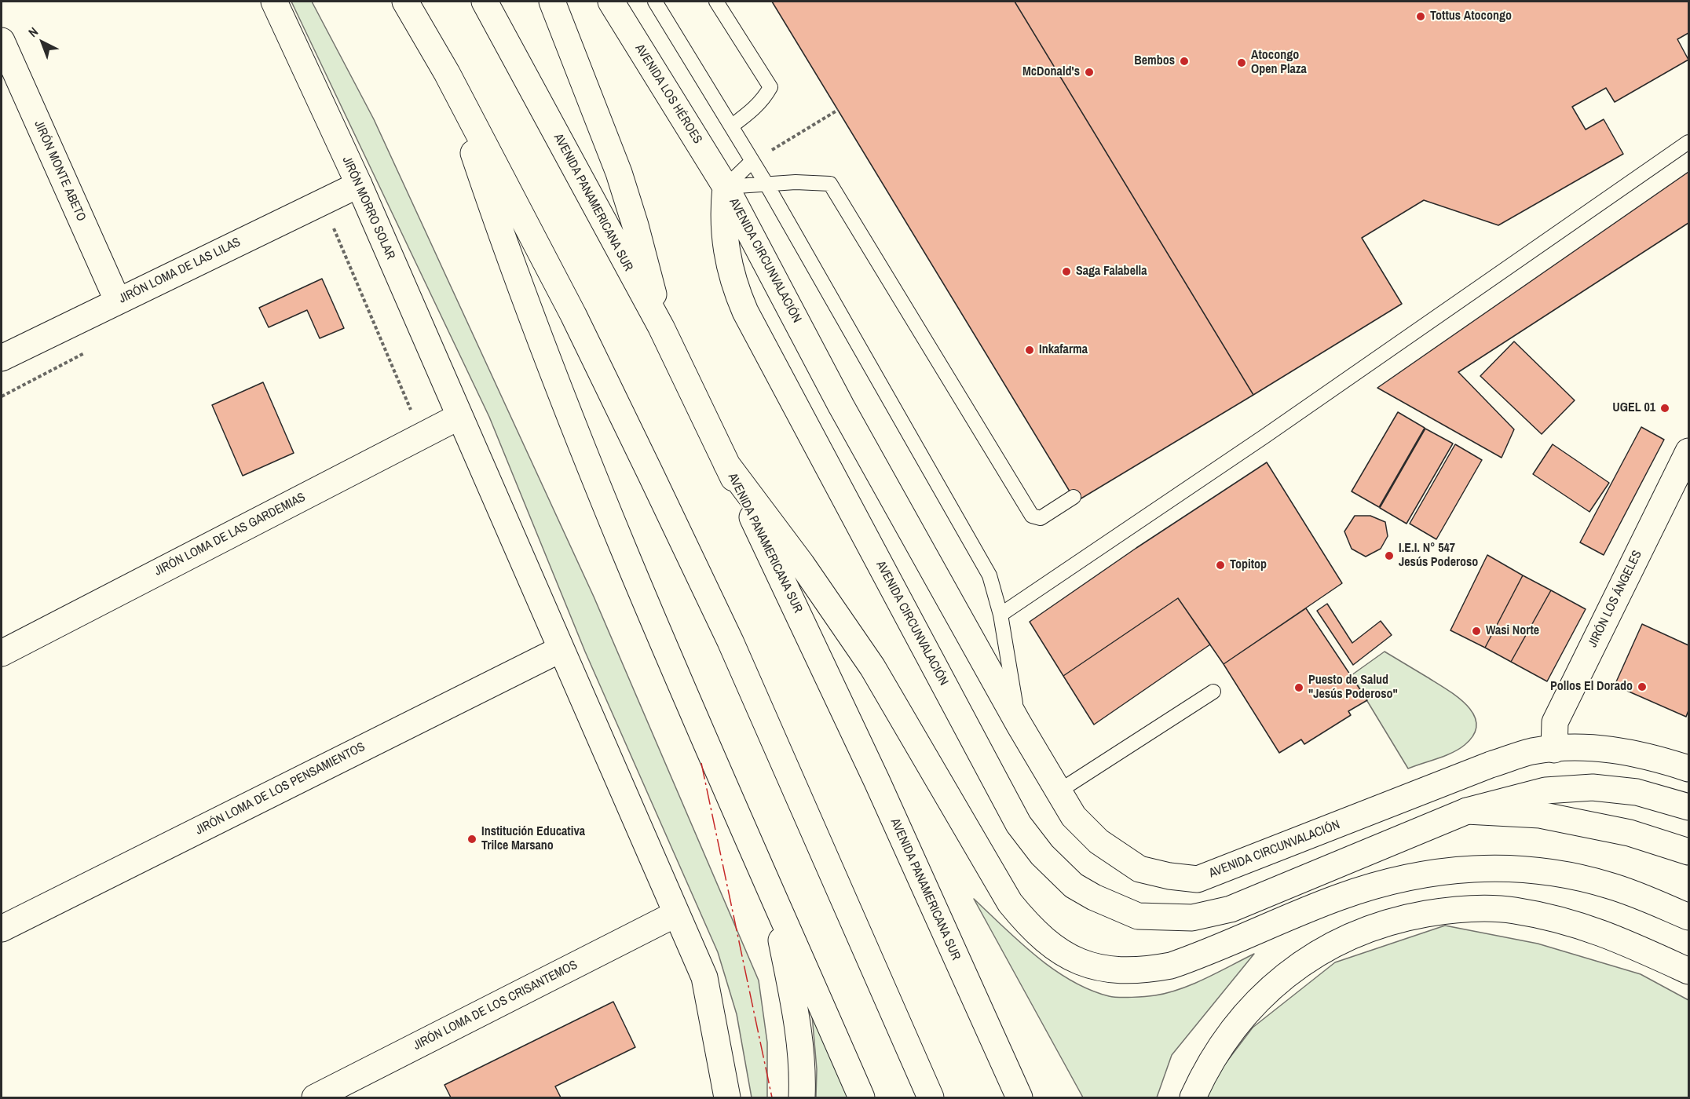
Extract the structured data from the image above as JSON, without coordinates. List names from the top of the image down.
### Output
{
  "streets": {
    "main road": [
      "AVENIDA LOS HÉROES",
      "JIRÓN MONTE ABETO",
      "AVENIDA PANAMERICANA SUR",
      "JIRÓN MORRO SOLAR",
      "AVENIDA CIRCUNVALACIÓN",
      "JIRÓN LOMA DE LAS LILAS",
      "JIRÓN LOMA DE LAS GARDEMIAS",
      "JIRÓN LOS ÁNGELES",
      "JIRÓN LOMA DE LOS PENSAMIENTOS",
      "JIRÓN LOMA DE LOS CRISANTEMOS"
    ]
  },
  "crossings": [
    ["AVENIDA LOS HÉROES", "AVENIDA CIRCUNVALACIÓN"],
    ["JIRÓN MONTE ABETO", "JIRÓN LOMA DE LAS LILAS"],
    ["JIRÓN MORRO SOLAR", "JIRÓN LOMA DE LAS LILAS"],
    ["JIRÓN MORRO SOLAR", "JIRÓN LOMA DE LAS GARDEMIAS"],
    ["JIRÓN MORRO SOLAR", "JIRÓN LOMA DE LOS PENSAMIENTOS"],
    ["JIRÓN MORRO SOLAR", "JIRÓN LOMA DE LOS CRISANTEMOS"],
    ["AVENIDA CIRCUNVALACIÓN", "JIRÓN LOS ÁNGELES"]
  ],
  "places": [
    "Tottus Atocongo",
    "Bembos",
    "Atocongo Open Plaza",
    "McDonald's",
    "Saga Falabella",
    "Inkafarma",
    "UGEL 01",
    "I.E.I. N° 547 Jesús Poderoso",
    "Topitop",
    "Wasi Norte",
    "Pollos El Dorado",
    "Puesto de Salud \"Jesús Poderoso\"",
    "Institución Educativa Trilce Marsano"
  ],
  "north": "top left"
}
